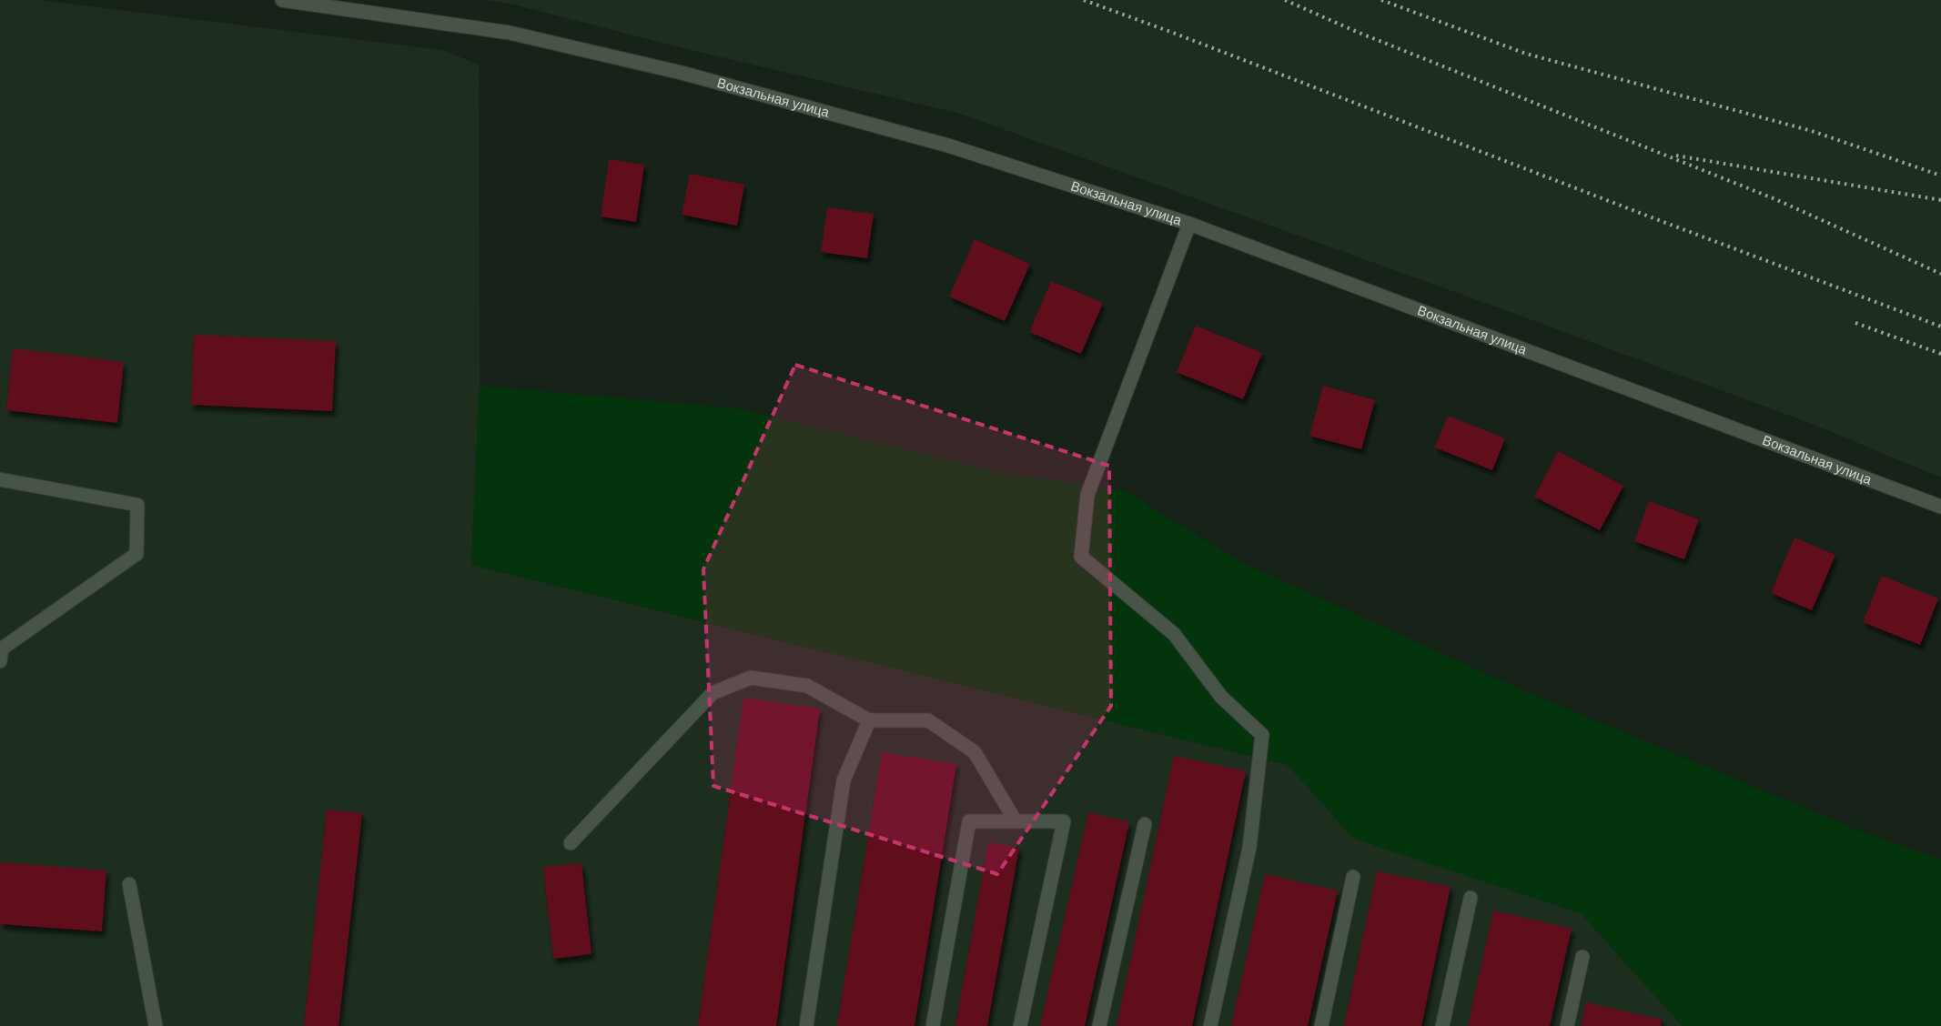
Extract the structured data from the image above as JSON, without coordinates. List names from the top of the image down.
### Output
{
  "streets": {
    "street": ["Вокзальная улица"]
  }
}
